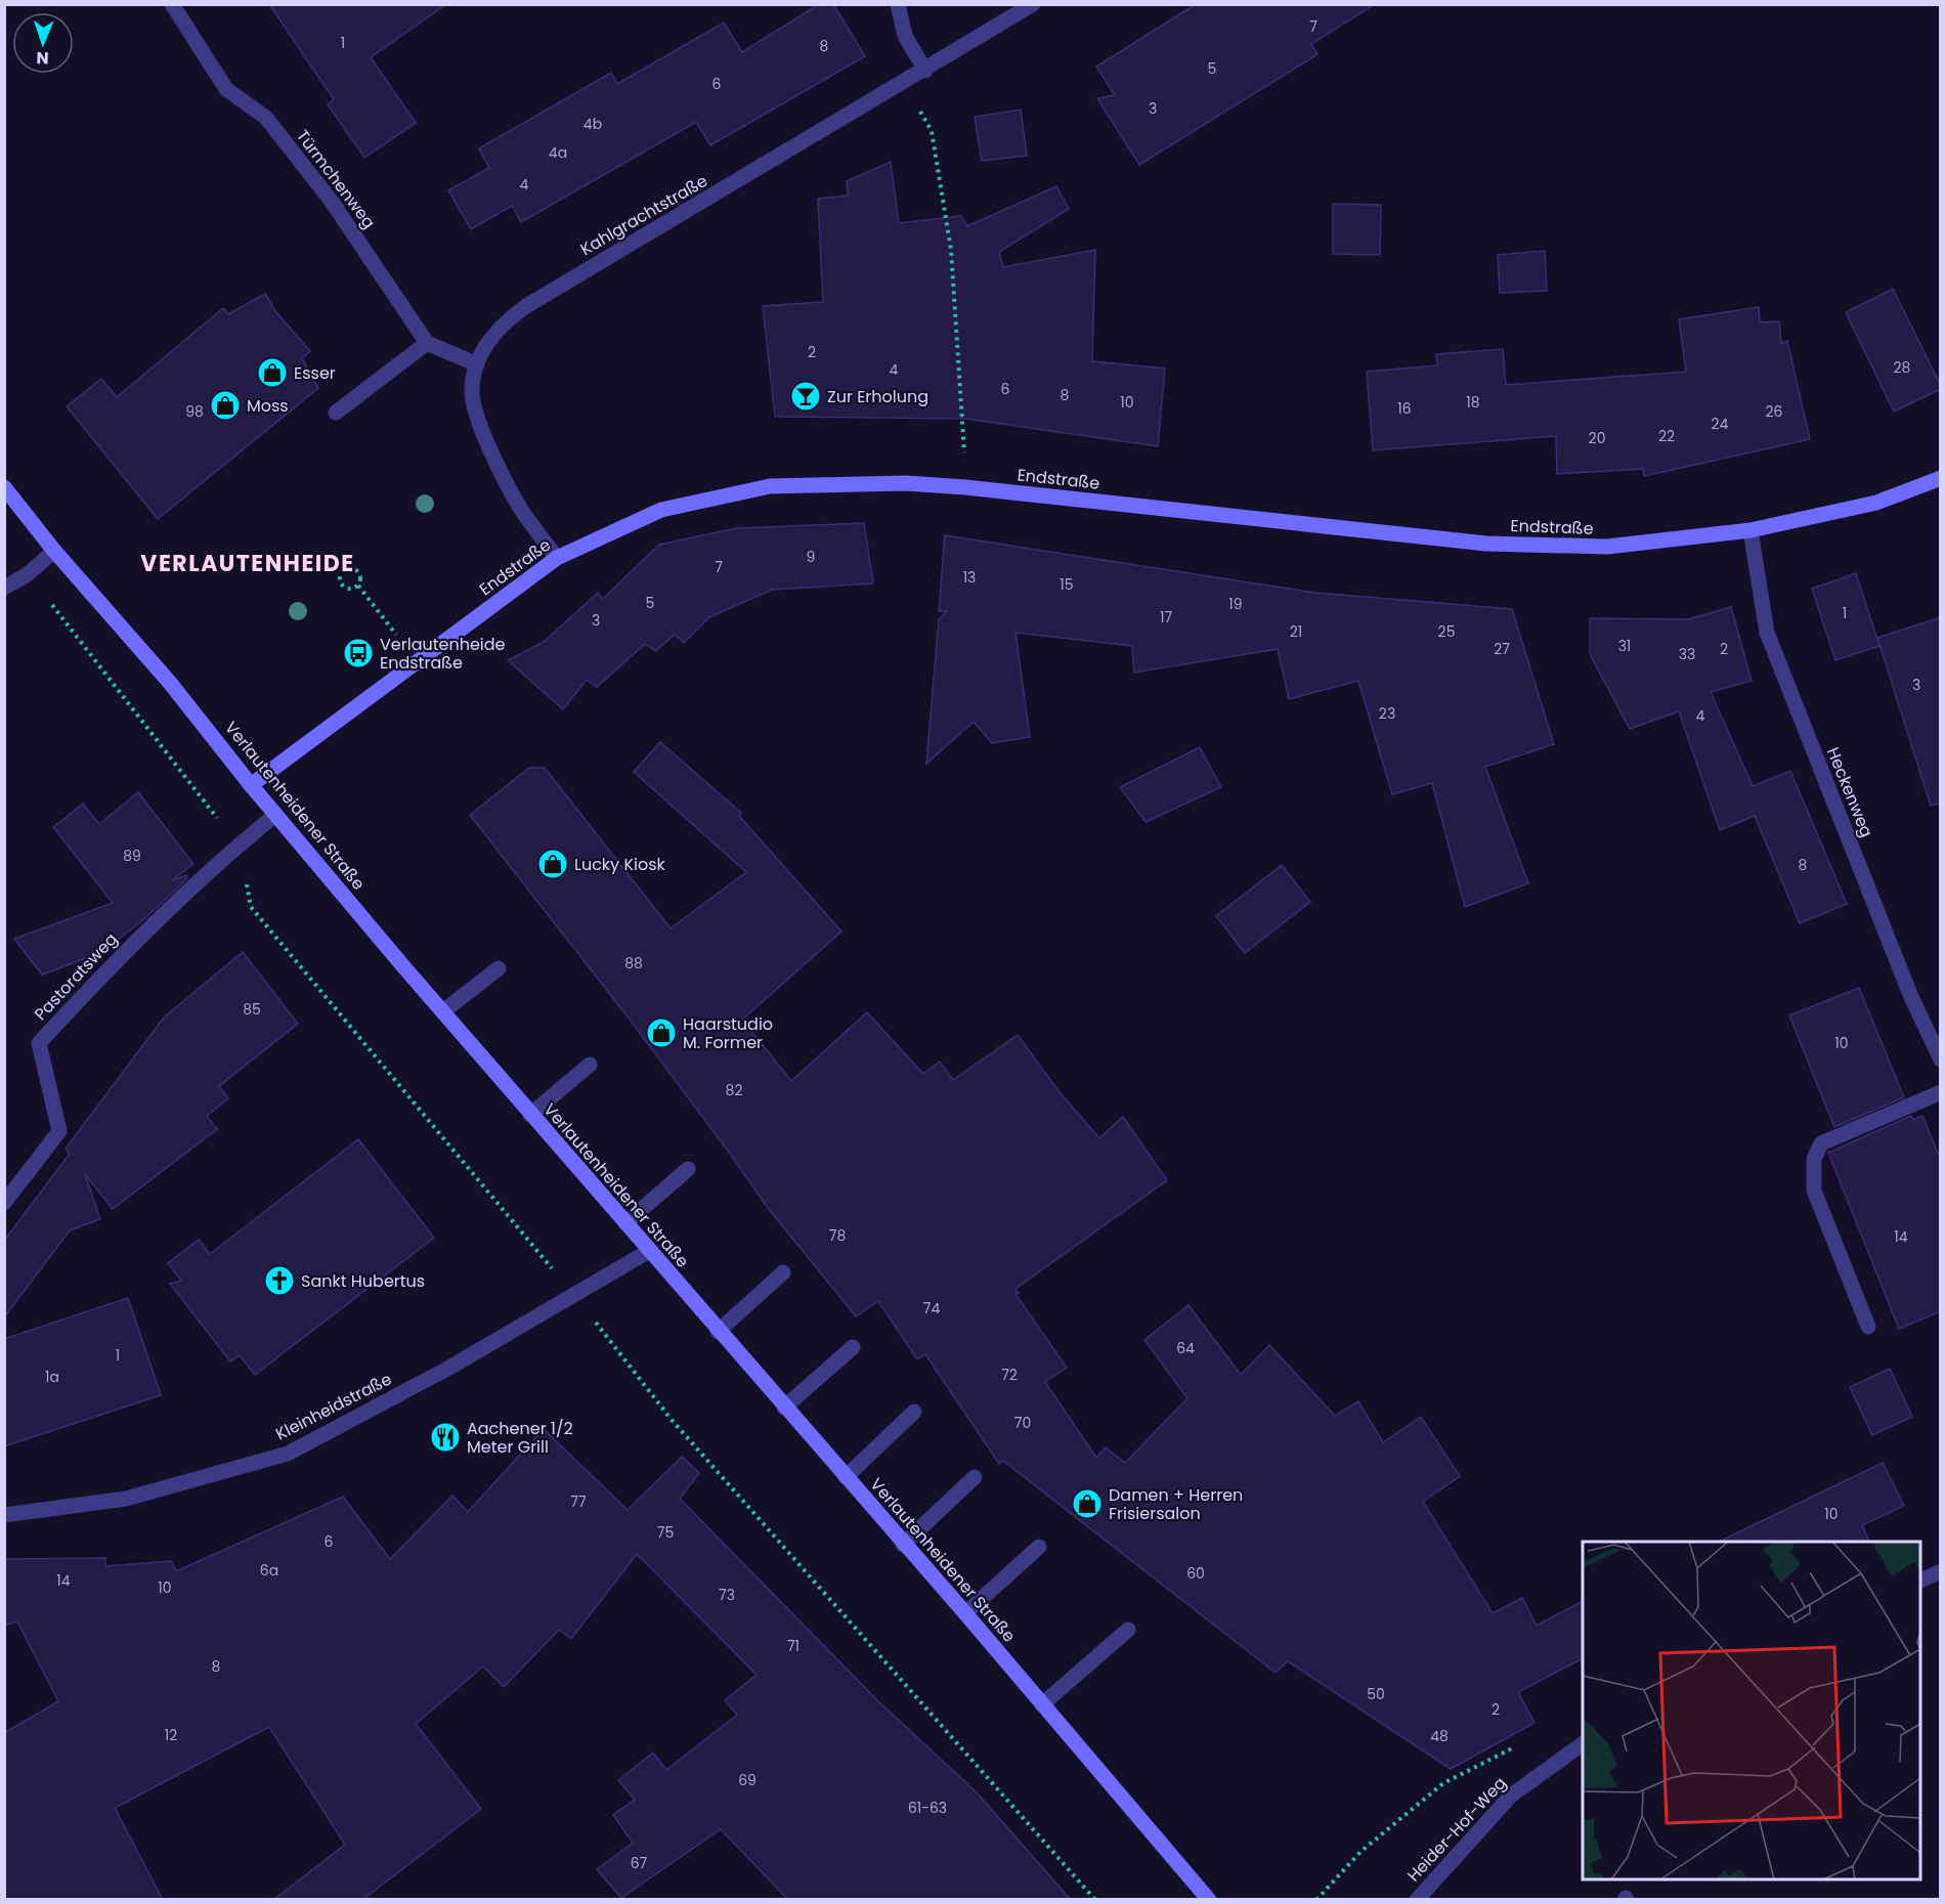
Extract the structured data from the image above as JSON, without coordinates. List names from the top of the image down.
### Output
{
  "streets": {
    "main road": ["Endstraße", "Verlautenheidener Straße"],
    "street": [
      "Türmchenweg",
      "Kahlgrachtstraße",
      "Heckenweg",
      "Pastoratsweg",
      "Kleinheidstraße",
      "Heider-Hof-Weg"
    ]
  },
  "crossings": [
    ["Kahlgrachtstraße", "Endstraße"],
    ["Endstraße", "Heckenweg"],
    ["Endstraße", "Verlautenheidener Straße"],
    ["Verlautenheidener Straße", "Pastoratsweg"],
    ["Verlautenheidener Straße", "Kleinheidstraße"]
  ],
  "districts": ["VERLAUTENHEIDE"],
  "places": {
    "shop": [
      "Esser",
      "Moss",
      "Lucky Kiosk",
      "Haarstudio M. Former",
      "Damen + Herren Frisiersalon"
    ],
    "bar": ["Zur Erholung"],
    "bus stop": ["Verlautenheide Endstraße"],
    "church": ["Sankt Hubertus"],
    "restaurant": ["Aachener 1/2 Meter Grill"]
  },
  "house_numbers": [
    "7",
    "1",
    "8",
    "5",
    "6",
    "3",
    "4b",
    "4a",
    "4",
    "2",
    "28",
    "4",
    "6",
    "8",
    "10",
    "18",
    "16",
    "98",
    "26",
    "24",
    "22",
    "20",
    "9",
    "7",
    "13",
    "15",
    "5",
    "19",
    "1",
    "17",
    "3",
    "21",
    "25",
    "31",
    "27",
    "2",
    "33",
    "3",
    "23",
    "4",
    "89",
    "8",
    "88",
    "85",
    "10",
    "82",
    "78",
    "14",
    "74",
    "64",
    "1",
    "72",
    "1a",
    "70",
    "77",
    "10",
    "75",
    "6",
    "6a",
    "60",
    "14",
    "10",
    "73",
    "71",
    "8",
    "50",
    "2",
    "12",
    "48",
    "69",
    "61-63",
    "67"
  ],
  "north": "bottom"
}
